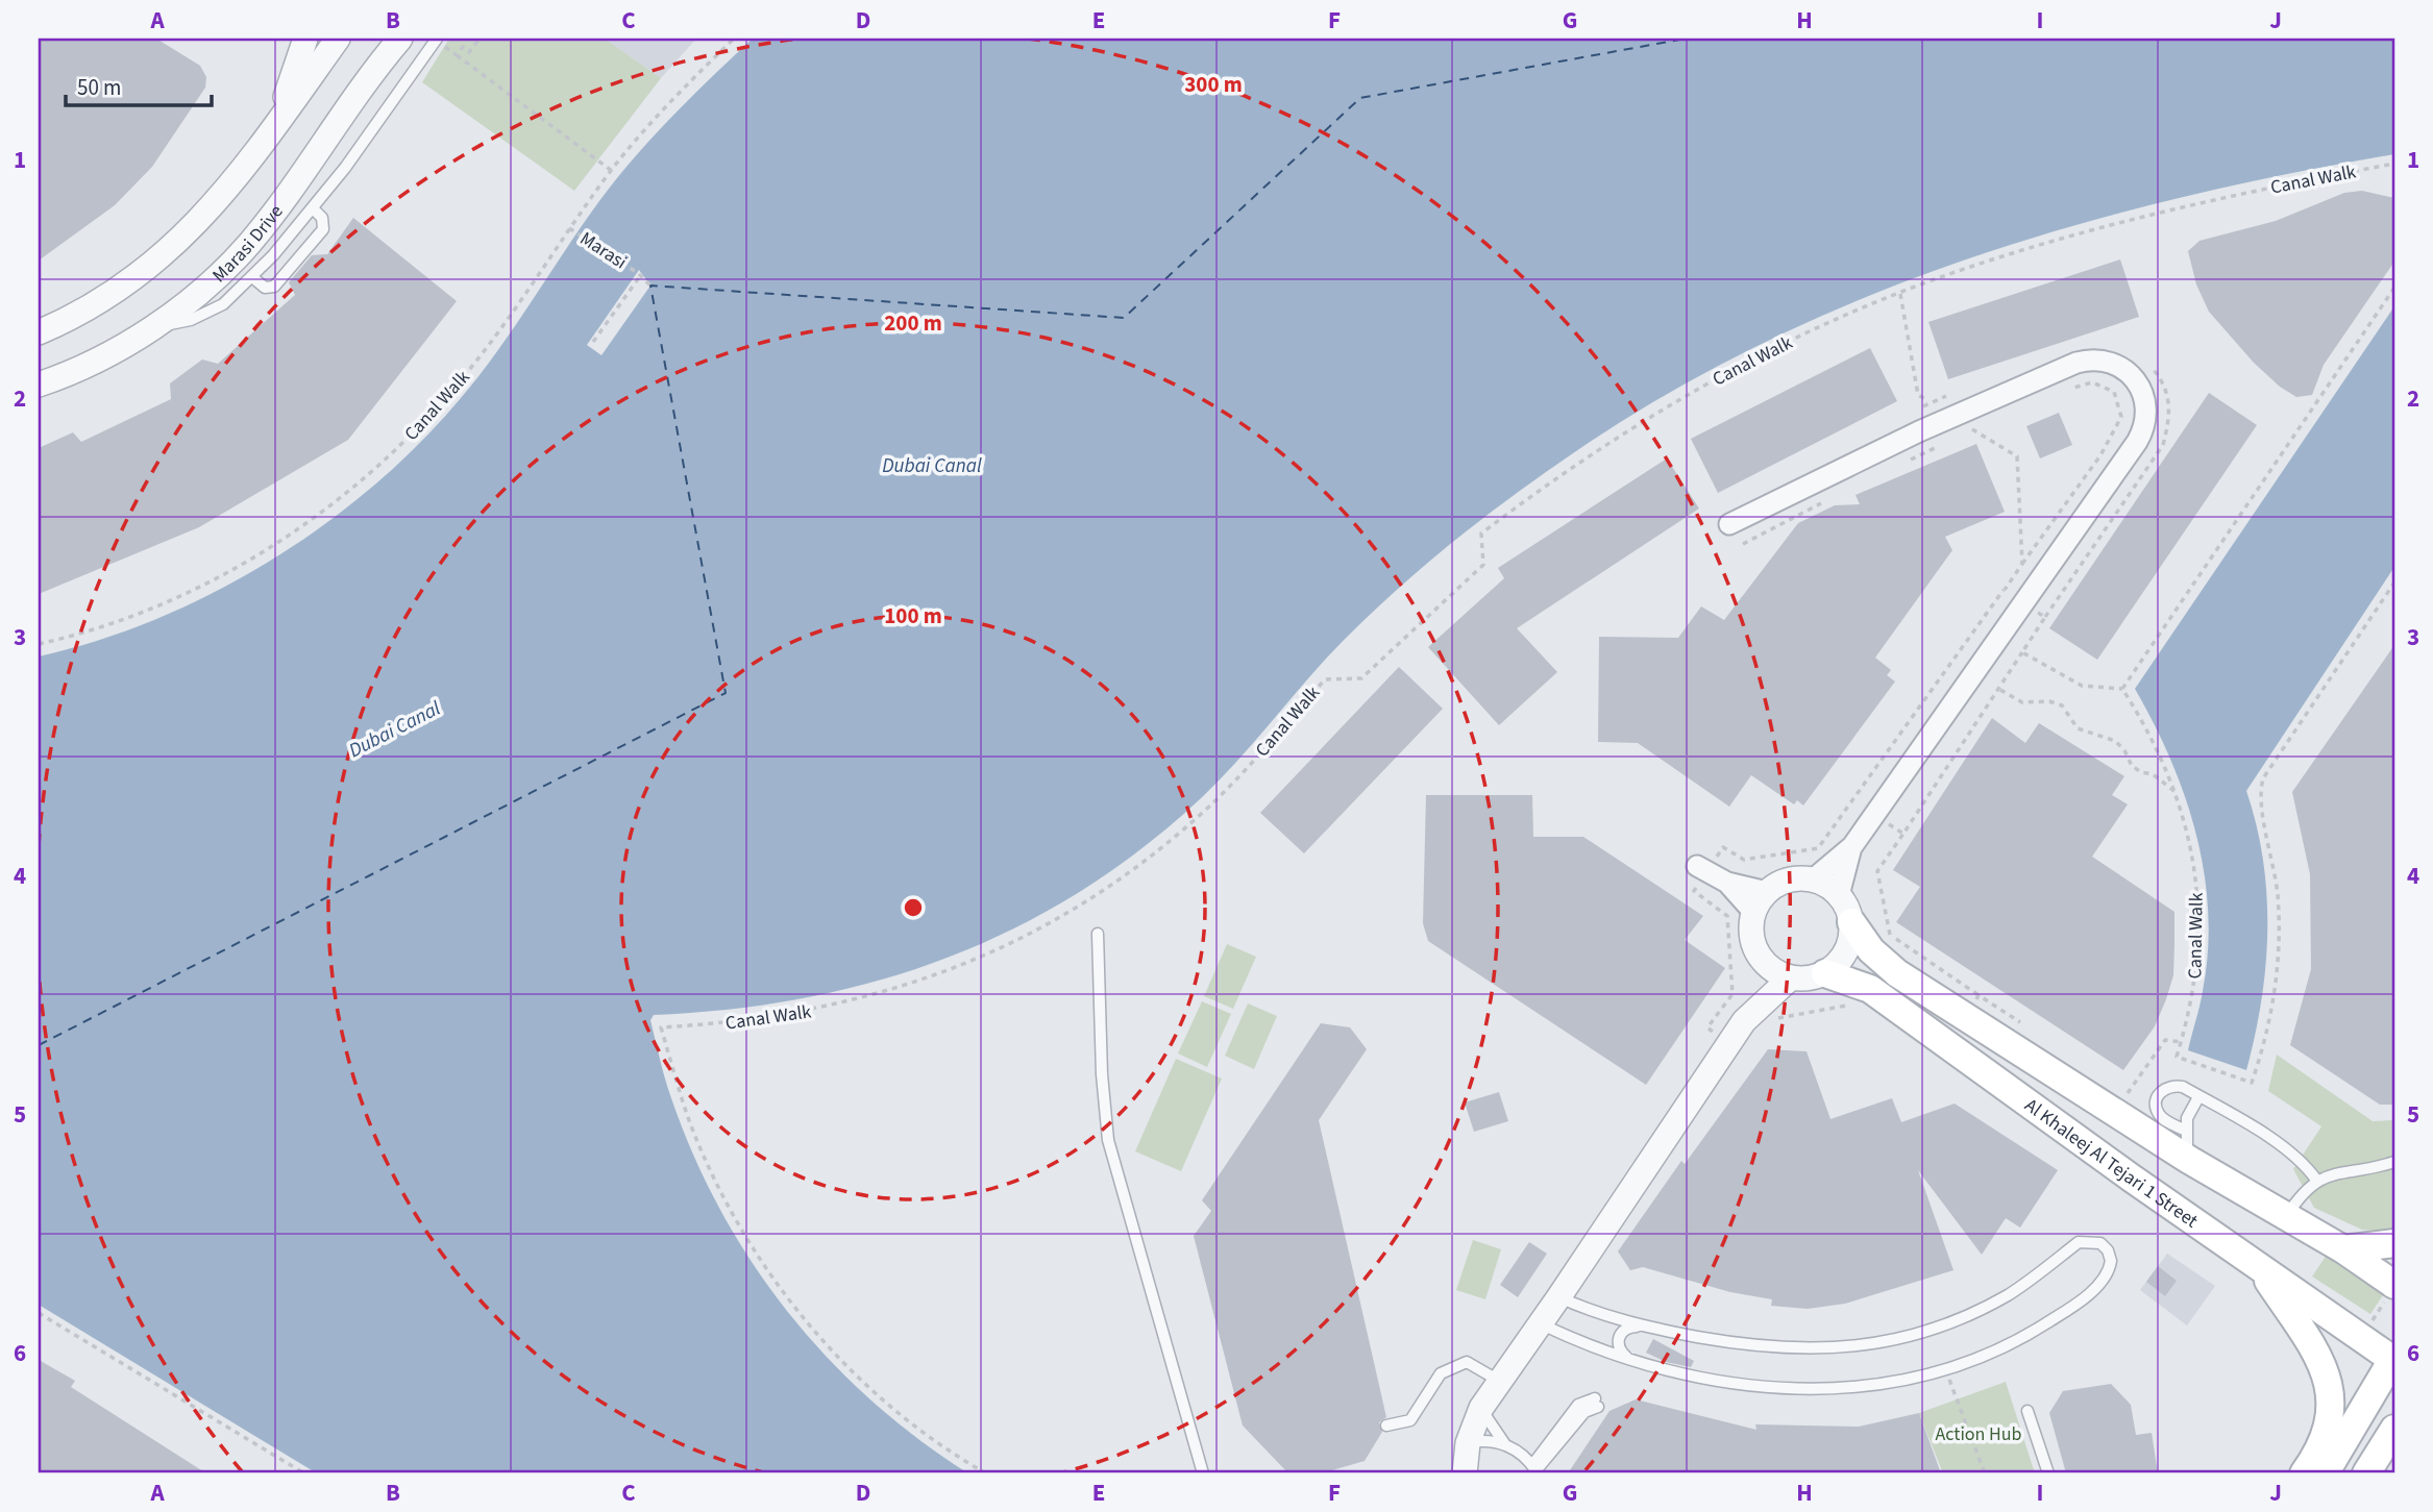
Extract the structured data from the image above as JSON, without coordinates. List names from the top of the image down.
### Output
{
  "streets": {
    "main road": ["Al Khaleej Al Tejari 1 Street"],
    "street": ["Marasi Drive"],
    "path": ["Canal Walk", "Marasi"]
  },
  "crossings": [
    ["Canal Walk", "Marasi"]
  ],
  "water": ["Dubai Canal"],
  "parks": ["Action Hub"],
  "scale_bar": "50 m",
  "grid": {
    "columns": [
      "A",
      "B",
      "C",
      "D",
      "E",
      "F",
      "G",
      "H",
      "I",
      "J"
    ],
    "rows": [
      "1",
      "2",
      "3",
      "4",
      "5",
      "6"
    ]
  },
  "rings": ["300 m", "200 m", "100 m"]
}
